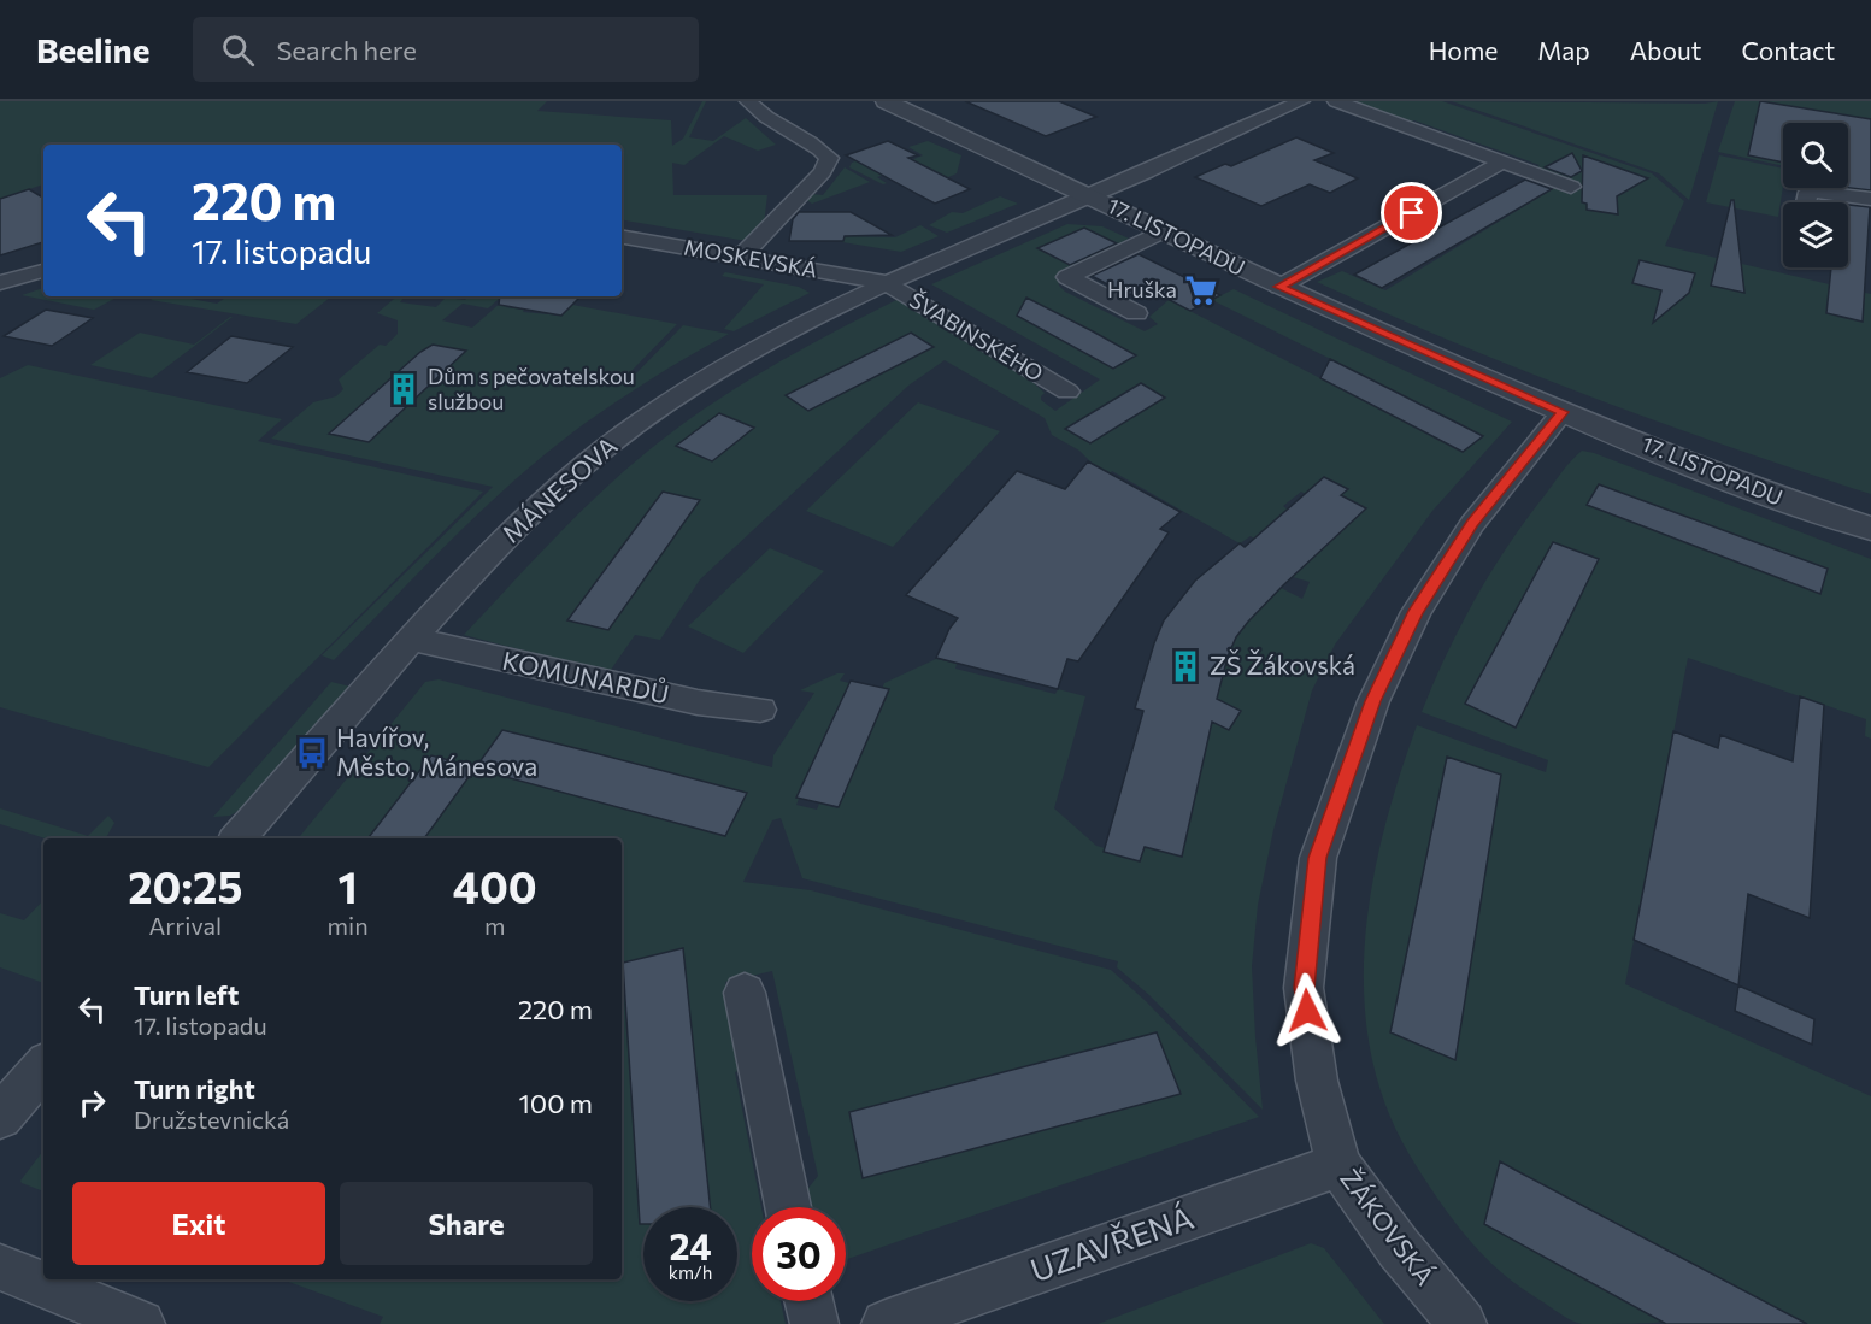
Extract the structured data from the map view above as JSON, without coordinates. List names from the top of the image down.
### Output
{
  "streets": {
    "street": [
      "17. LISTOPADU",
      "MOSKEVSKÁ",
      "ŠVABINSKÉHO",
      "MÁNESOVA",
      "KOMUNARDŮ",
      "ŽÁKOVSKÁ",
      "UZAVŘENÁ"
    ]
  },
  "crossings": [
    ["17. LISTOPADU", "MÁNESOVA"],
    ["17. LISTOPADU", "ŽÁKOVSKÁ"],
    ["MOSKEVSKÁ", "ŠVABINSKÉHO"],
    ["MOSKEVSKÁ", "MÁNESOVA"],
    ["ŠVABINSKÉHO", "MÁNESOVA"],
    ["MÁNESOVA", "KOMUNARDŮ"],
    ["ŽÁKOVSKÁ", "UZAVŘENÁ"]
  ],
  "places": {
    "supermarket": ["Hruška"],
    "building": ["Dům s pečovatelskou službou", "ZŠ Žákovská"],
    "bus stop": ["Havířov, Město, Mánesova"]
  },
  "page": {
    "header": "Beeline",
    "search": "Search here",
    "nav": [
      "Home",
      "Map",
      "About",
      "Contact"
    ],
    "turn": ["220 m", "17. listopadu"],
    "eta": [
      "20:25",
      "Arrival",
      "1",
      "min",
      "400",
      "m"
    ],
    "list": [
      {
        "name": "Turn left",
        "note": "17. listopadu",
        "value": "220 m"
      },
      {
        "name": "Turn right",
        "note": "Družstevnická",
        "value": "100 m"
      }
    ],
    "buttons": ["Exit", "Share"],
    "speed": "24 km/h",
    "limit": "30"
  }
}
